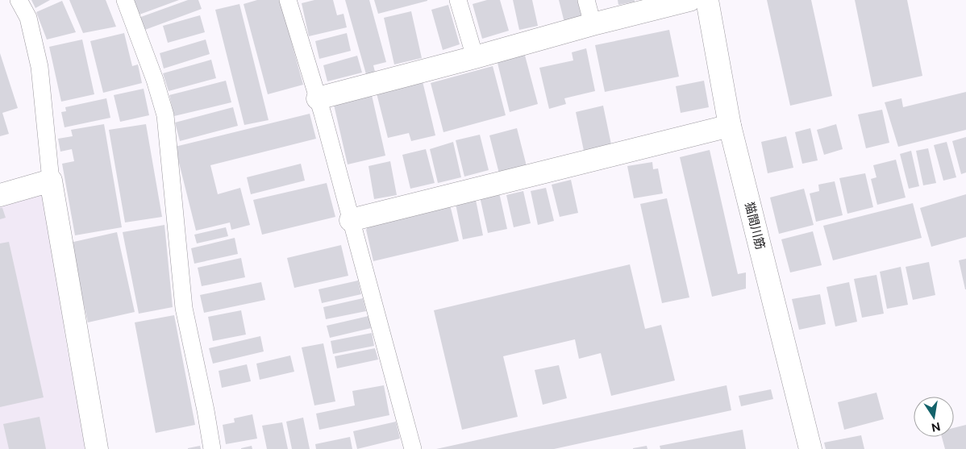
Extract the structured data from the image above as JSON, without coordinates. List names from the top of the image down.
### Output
{
  "streets": {
    "street": ["猫間川筋"]
  },
  "north": "bottom"
}
